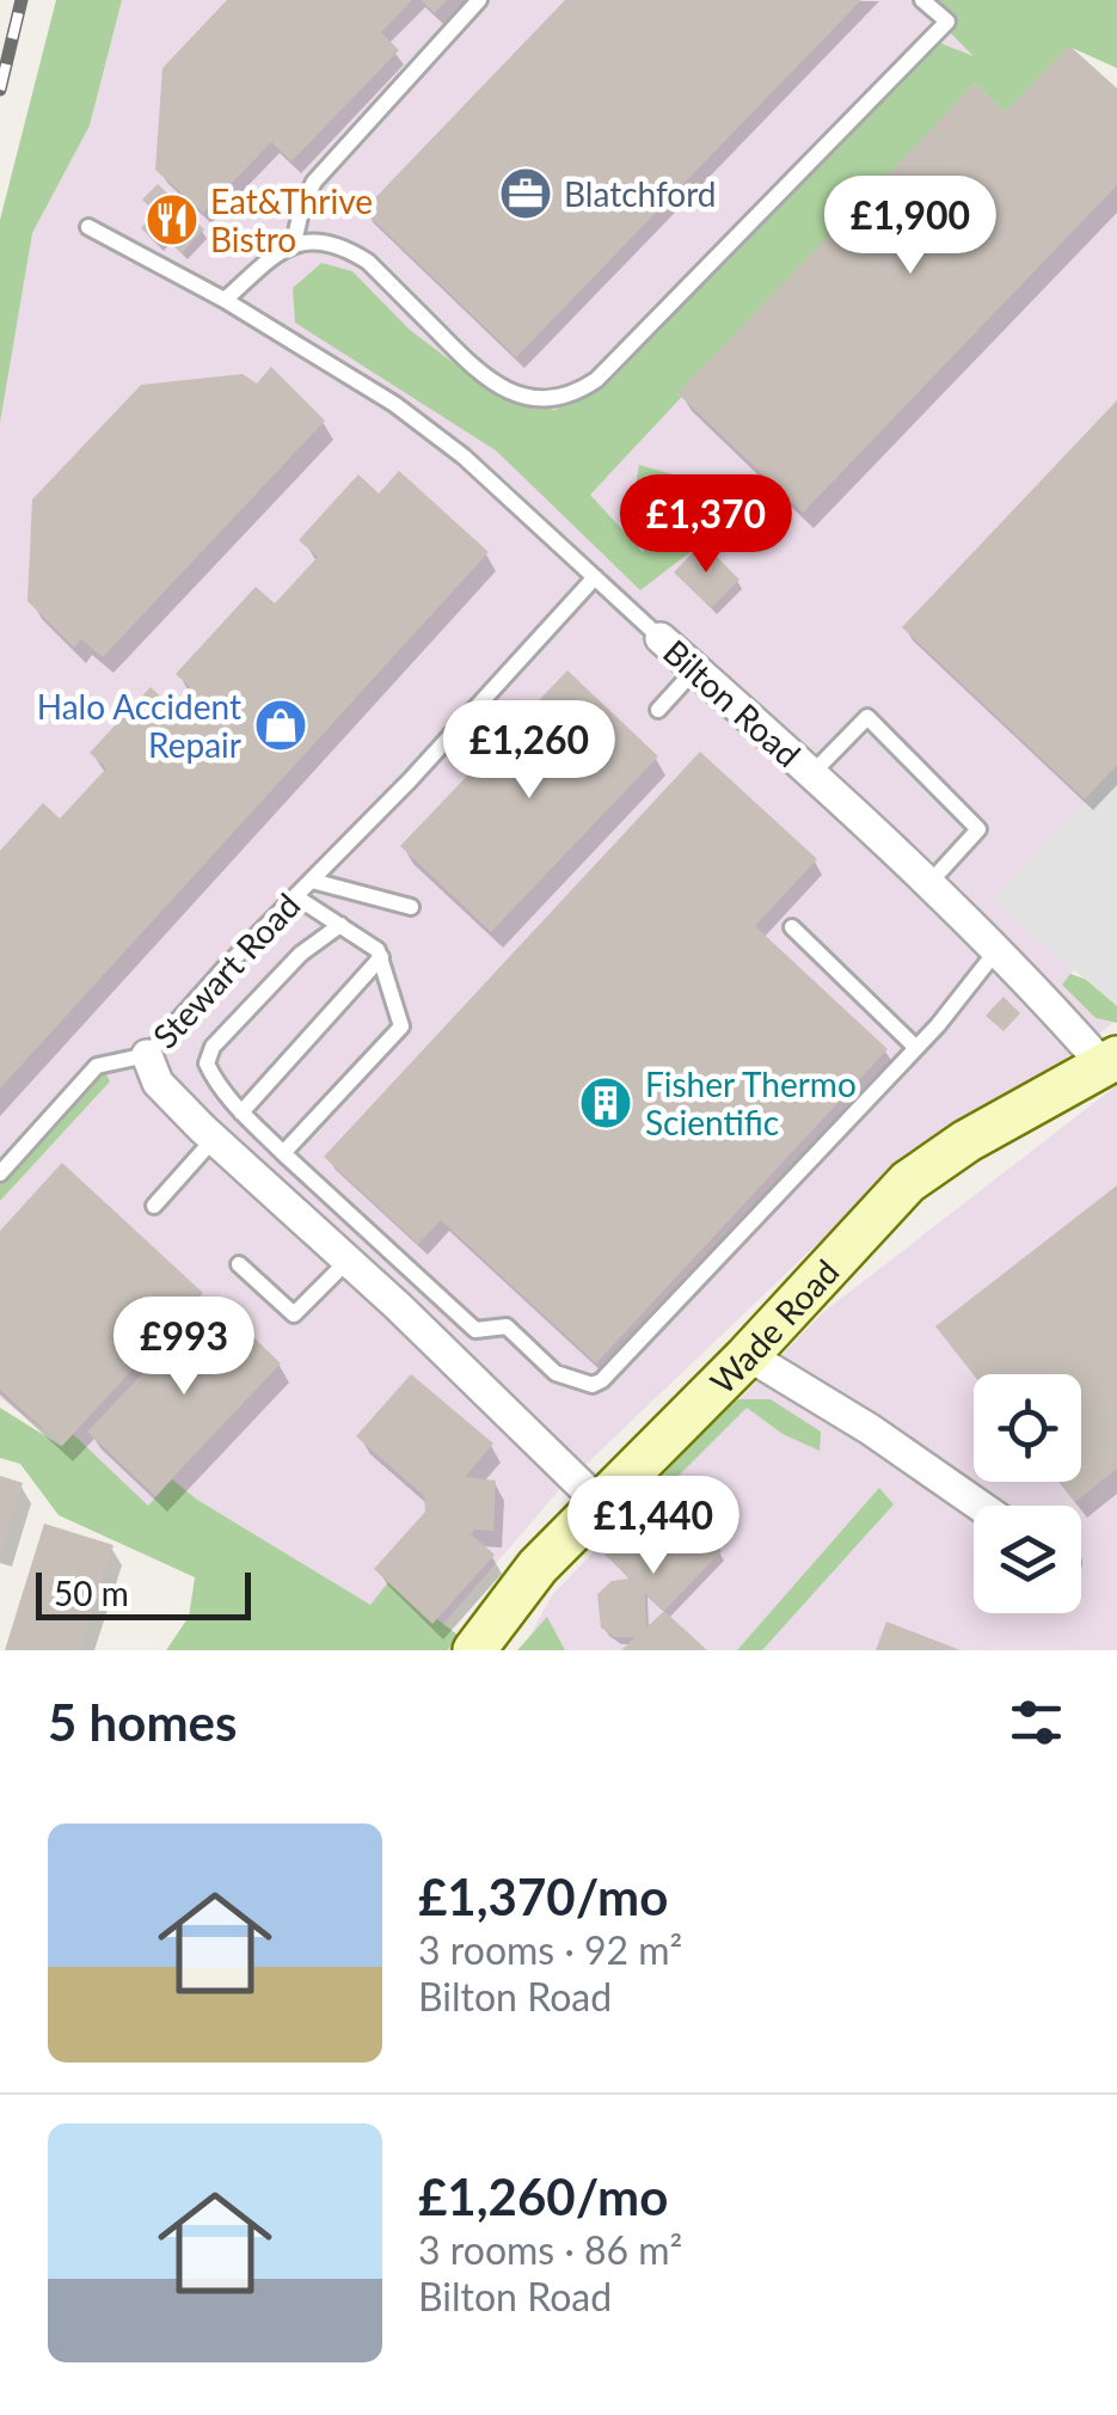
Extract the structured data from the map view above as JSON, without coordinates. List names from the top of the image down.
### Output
{
  "streets": {
    "street": ["Bilton Road", "Stewart Road", "Wade Road"]
  },
  "crossings": [
    ["Bilton Road", "Stewart Road"],
    ["Bilton Road", "Wade Road"],
    ["Stewart Road", "Wade Road"]
  ],
  "places": {
    "office": ["Blatchford"],
    "restaurant": ["Eat&Thrive Bistro"],
    "shop": ["Halo Accident Repair"],
    "building": ["Fisher Thermo Scientific"]
  },
  "scale_bar": "50 m",
  "page": {
    "price": [
      "£1,900",
      "£1,370",
      "£1,260",
      "£993",
      "£1,440"
    ],
    "scale": "50 m",
    "heading": "5 homes",
    "list": [
      {
        "name": "£1,370/mo",
        "note": "3 rooms · 92 m² · Bilton Road"
      },
      {
        "name": "£1,260/mo",
        "note": "3 rooms · 86 m² · Bilton Road"
      }
    ]
  }
}
